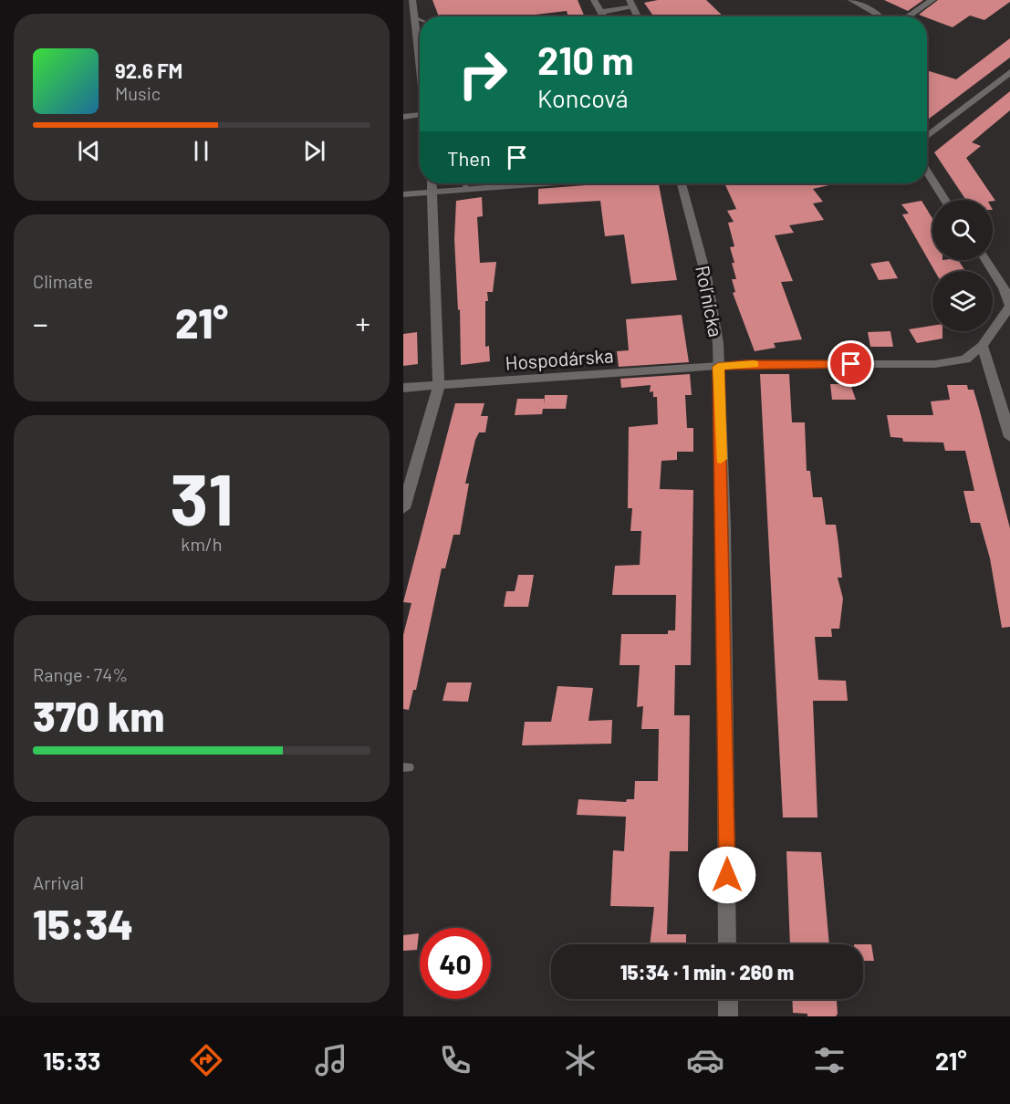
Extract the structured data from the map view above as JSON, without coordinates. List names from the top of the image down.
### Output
{
  "streets": {
    "street": ["Roľnícka", "Hospodárska"]
  },
  "crossings": [
    ["Roľnícka", "Hospodárska"]
  ],
  "page": {
    "turn": ["210 m", "Koncová"],
    "song": ["92.6 FM", "Music"],
    "then": "Then",
    "tile": [
      "Climate",
      ["31", "km/h"],
      ["Range · 74%", "370 km"],
      ["Arrival", "15:34"]
    ],
    "heat": ["−", "21°", "+"],
    "limit": "40",
    "trip": "15:34 · 1 min · 260 m",
    "tabs": ["15:33", "21°"]
  }
}
